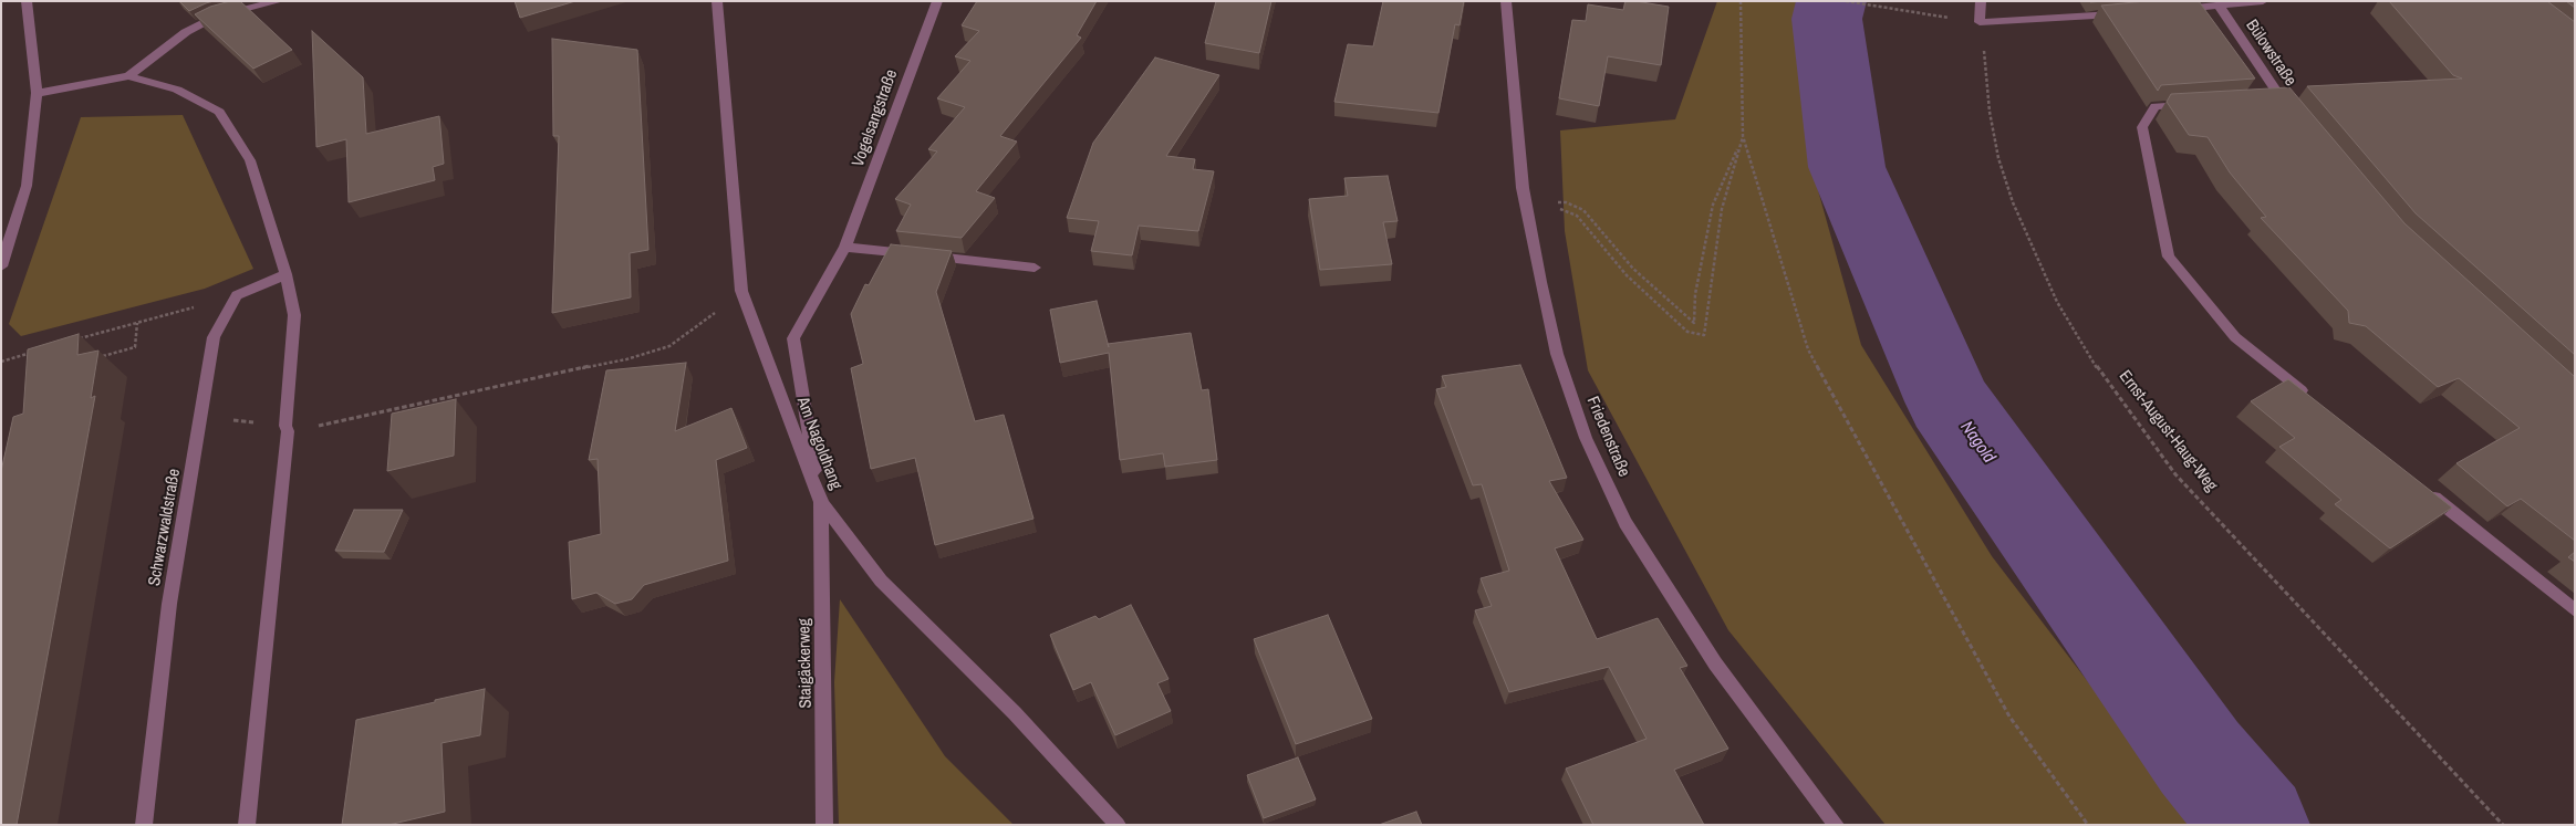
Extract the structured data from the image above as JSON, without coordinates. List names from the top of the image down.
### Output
{
  "streets": {
    "street": [
      "Bülowstraße",
      "Vogelsangstraße",
      "Friedenstraße",
      "Am Nagoldhang",
      "Schwarzwaldstraße",
      "Staigäckerweg"
    ],
    "path": ["Ernst-August-Haug-Weg"]
  },
  "crossings": [
    ["Vogelsangstraße", "Am Nagoldhang"],
    ["Vogelsangstraße", "Staigäckerweg"],
    ["Am Nagoldhang", "Staigäckerweg"]
  ],
  "water": ["Nagold"]
}
